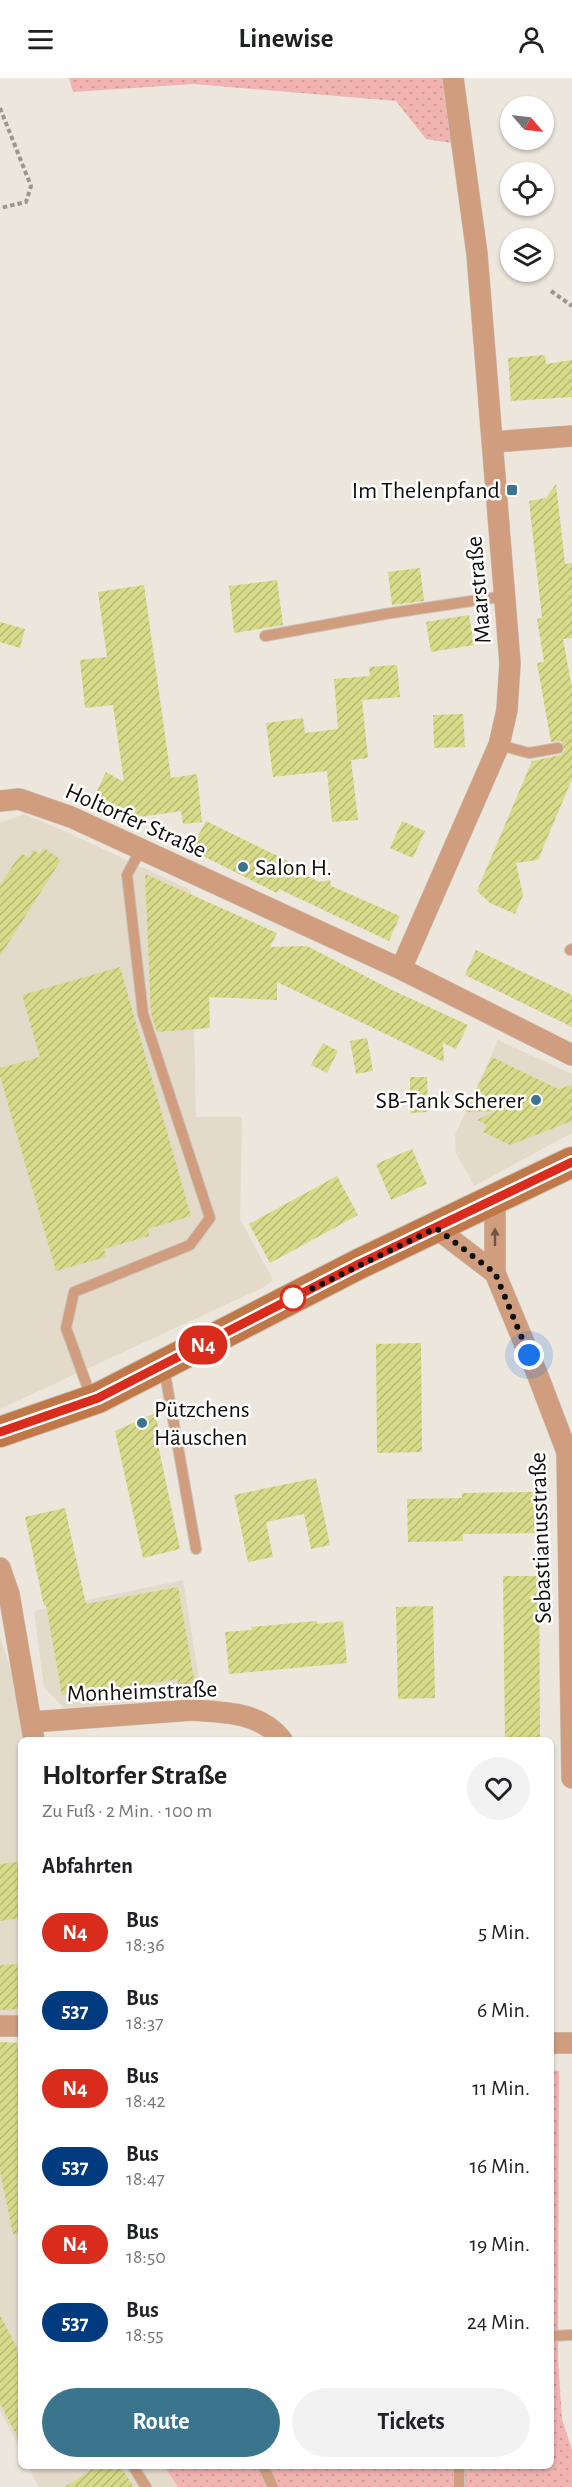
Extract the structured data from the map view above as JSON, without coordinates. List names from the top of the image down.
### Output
{
  "streets": {
    "street": [
      "Maarstraße",
      "Holtorfer Straße",
      "Sebastianusstraße",
      "Monheimstraße"
    ]
  },
  "crossings": [
    ["Maarstraße", "Holtorfer Straße"]
  ],
  "places": {
    "transit": ["Im Thelenpfand"],
    "other": ["Salon H.", "SB-Tank Scherer", "Pützchens Häuschen"]
  },
  "lines": ["bus line N4"],
  "north": "bottom right",
  "page": {
    "header": "Linewise",
    "on_map": "N4",
    "heading": [
      ["Holtorfer Straße", "Zu Fuß · 2 Min. · 100 m"],
      "Abfahrten"
    ],
    "list": [
      {
        "mark": "N4",
        "name": "Bus",
        "note": "18:36",
        "value": "5 Min."
      },
      {
        "mark": "537",
        "name": "Bus",
        "note": "18:37",
        "value": "6 Min."
      },
      {
        "mark": "N4",
        "name": "Bus",
        "note": "18:42",
        "value": "11 Min."
      },
      {
        "mark": "537",
        "name": "Bus",
        "note": "18:47",
        "value": "16 Min."
      },
      {
        "mark": "N4",
        "name": "Bus",
        "note": "18:50",
        "value": "19 Min."
      },
      {
        "mark": "537",
        "name": "Bus",
        "note": "18:55",
        "value": "24 Min."
      }
    ],
    "buttons": ["Route", "Tickets"]
  }
}
